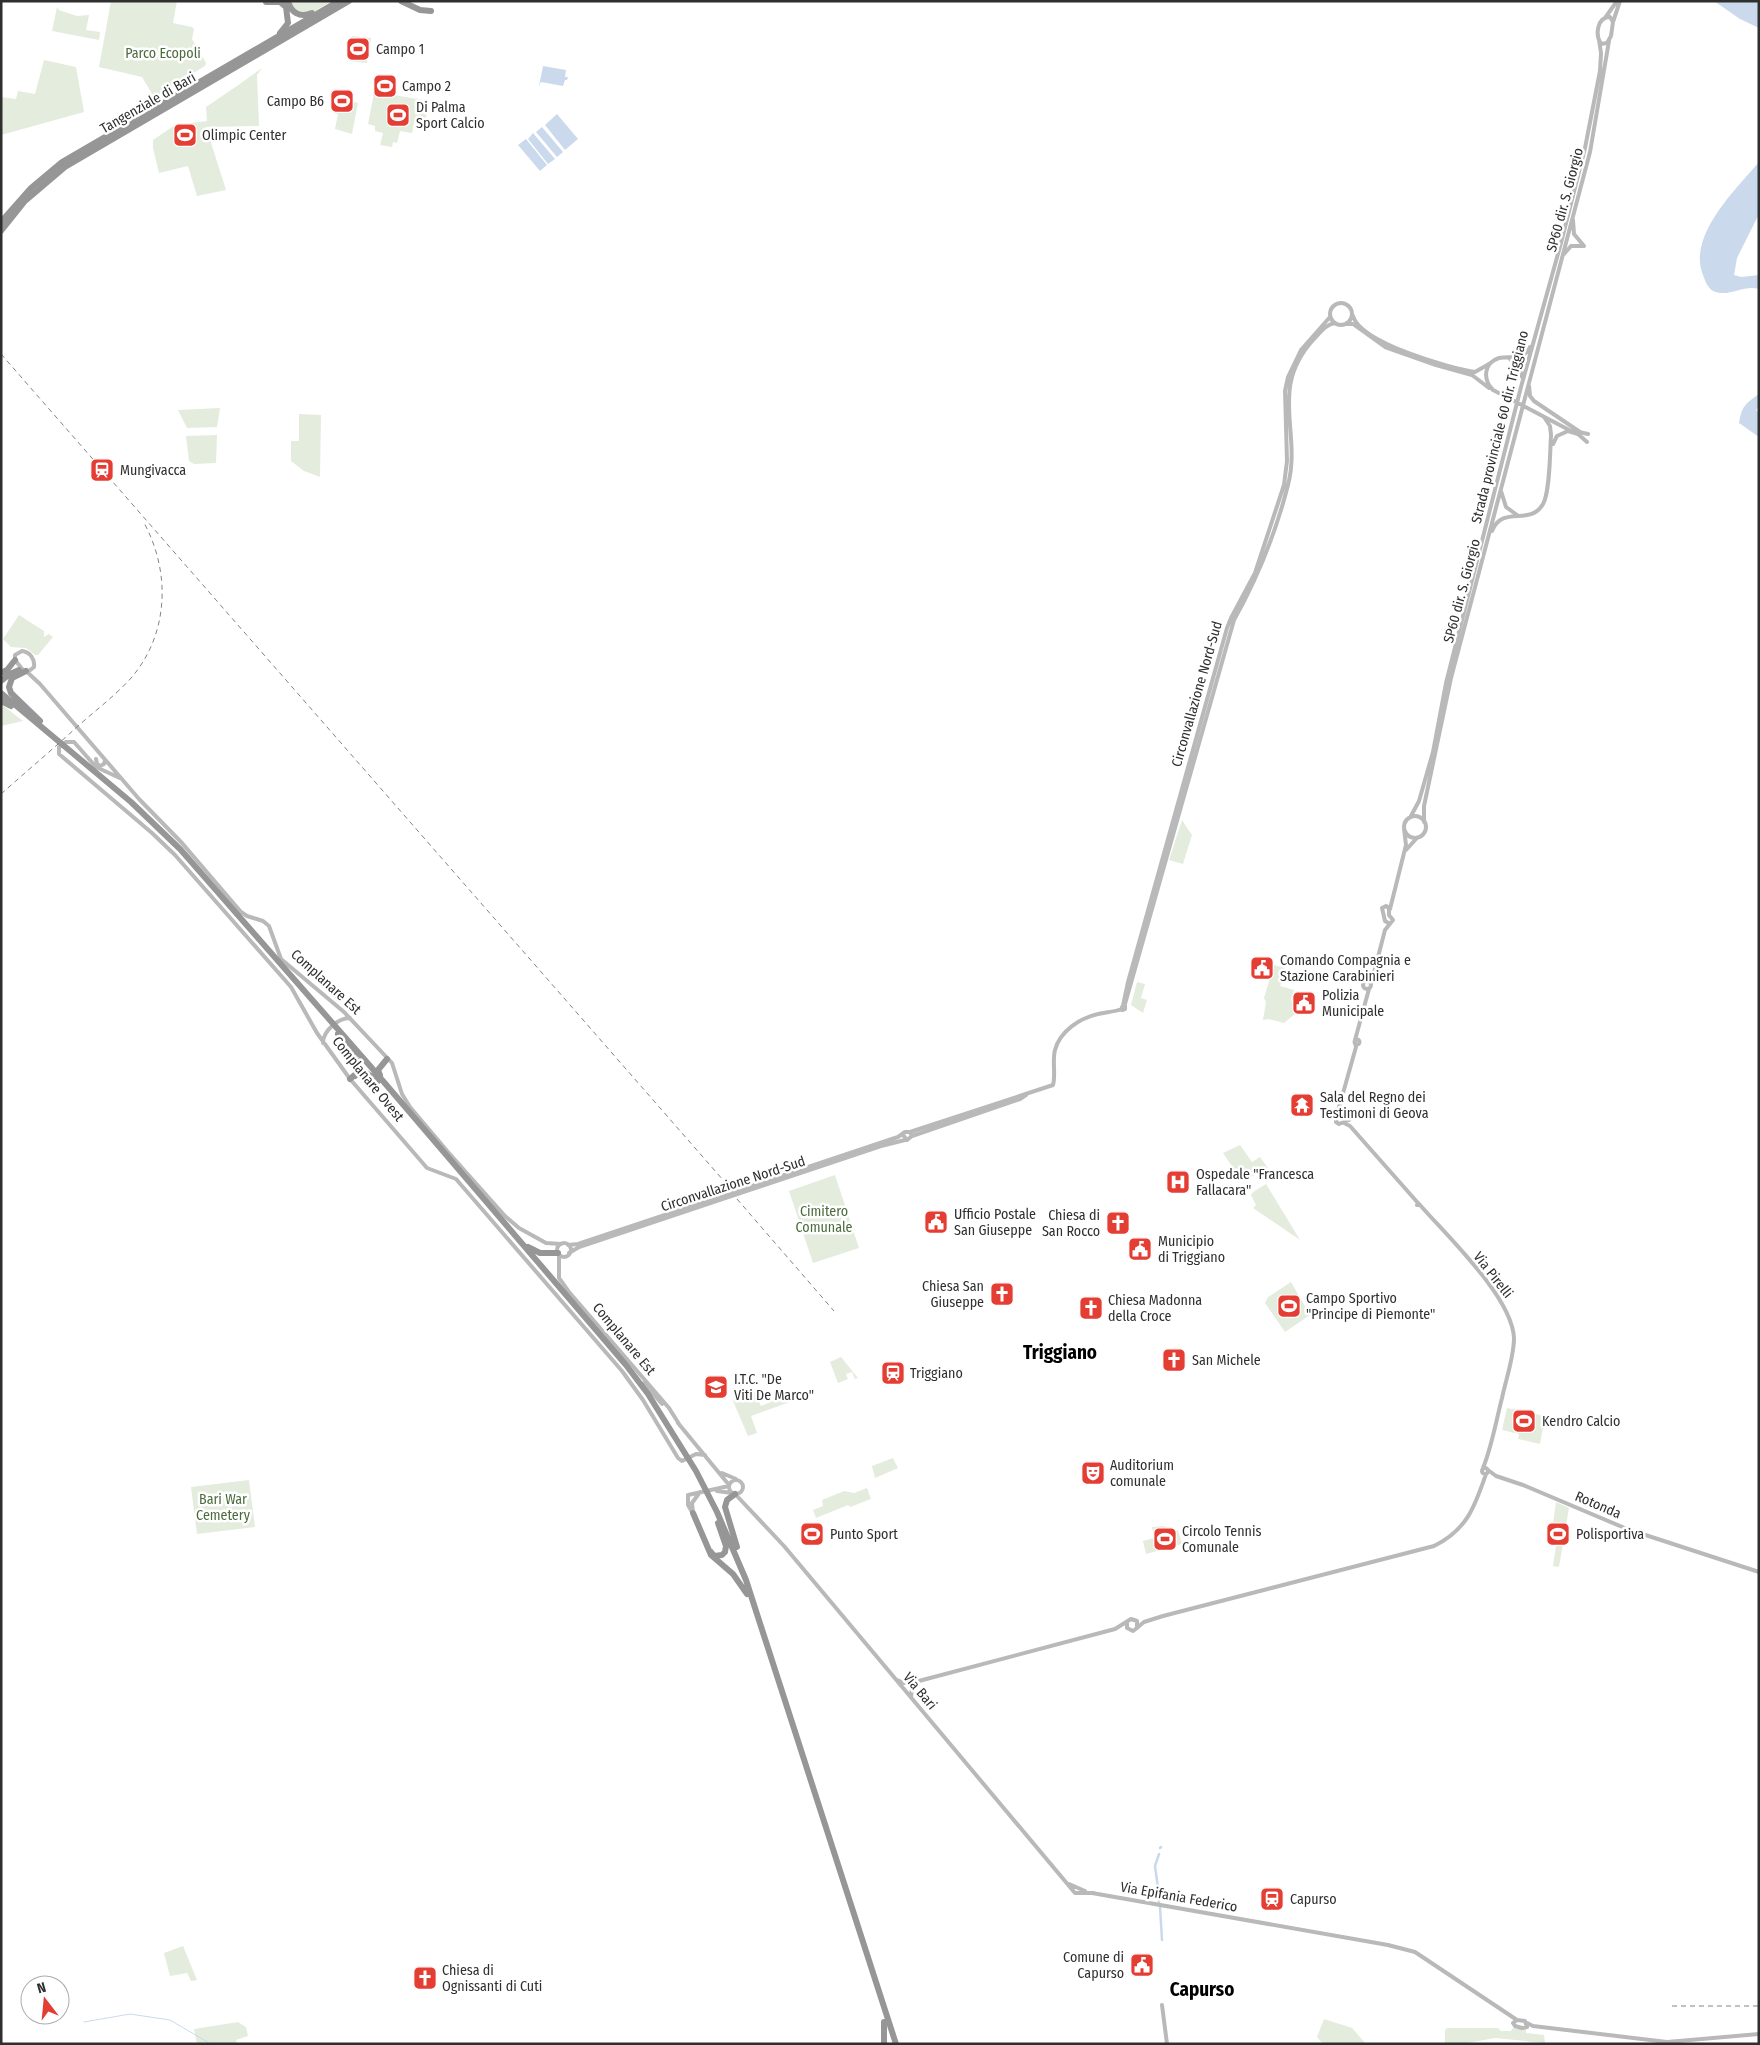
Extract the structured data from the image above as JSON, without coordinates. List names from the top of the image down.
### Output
{
  "streets": {
    "highway": ["Tangenziale di Bari"],
    "main road": [
      "SP60 dir. S. Giorgio",
      "Strada provinciale 60 dir. Triggiano",
      "Circonvallazione Nord-Sud",
      "Complanare Est",
      "Complanare Ovest",
      "Via Pirelli",
      "Rotonda",
      "Via Bari",
      "Via Epifania Federico"
    ]
  },
  "crossings": [
    ["SP60 dir. S. Giorgio", "Strada provinciale 60 dir. Triggiano"],
    ["Circonvallazione Nord-Sud", "Complanare Est"],
    ["Complanare Est", "Complanare Ovest"],
    ["Via Pirelli", "Rotonda"],
    ["Via Bari", "Via Epifania Federico"]
  ],
  "districts": ["Triggiano", "Capurso"],
  "parks": ["Parco Ecopoli", "Cimitero Comunale", "Bari War Cemetery"],
  "places": {
    "sports": [
      "Campo 1",
      "Campo 2",
      "Campo B6",
      "Di Palma Sport Calcio",
      "Olimpic Center",
      "Campo Sportivo \"Principe di Piemonte\"",
      "Kendro Calcio",
      "Punto Sport",
      "Polisportiva",
      "Circolo Tennis Comunale"
    ],
    "station": ["Mungivacca", "Triggiano", "Capurso"],
    "public building": [
      "Comando Compagnia e Stazione Carabinieri",
      "Polizia Municipale",
      "Ufficio Postale San Giuseppe",
      "Municipio di Triggiano",
      "Comune di Capurso"
    ],
    "temple": ["Sala del Regno dei Testimoni di Geova"],
    "hospital": ["Ospedale \"Francesca Fallacara\""],
    "church": [
      "Chiesa di San Rocco",
      "Chiesa San Giuseppe",
      "Chiesa Madonna della Croce",
      "San Michele",
      "Chiesa di Ognissanti di Cuti"
    ],
    "school or university": ["I.T.C. \"De Viti De Marco\""],
    "theatre": ["Auditorium comunale"]
  },
  "north": "top"
}
